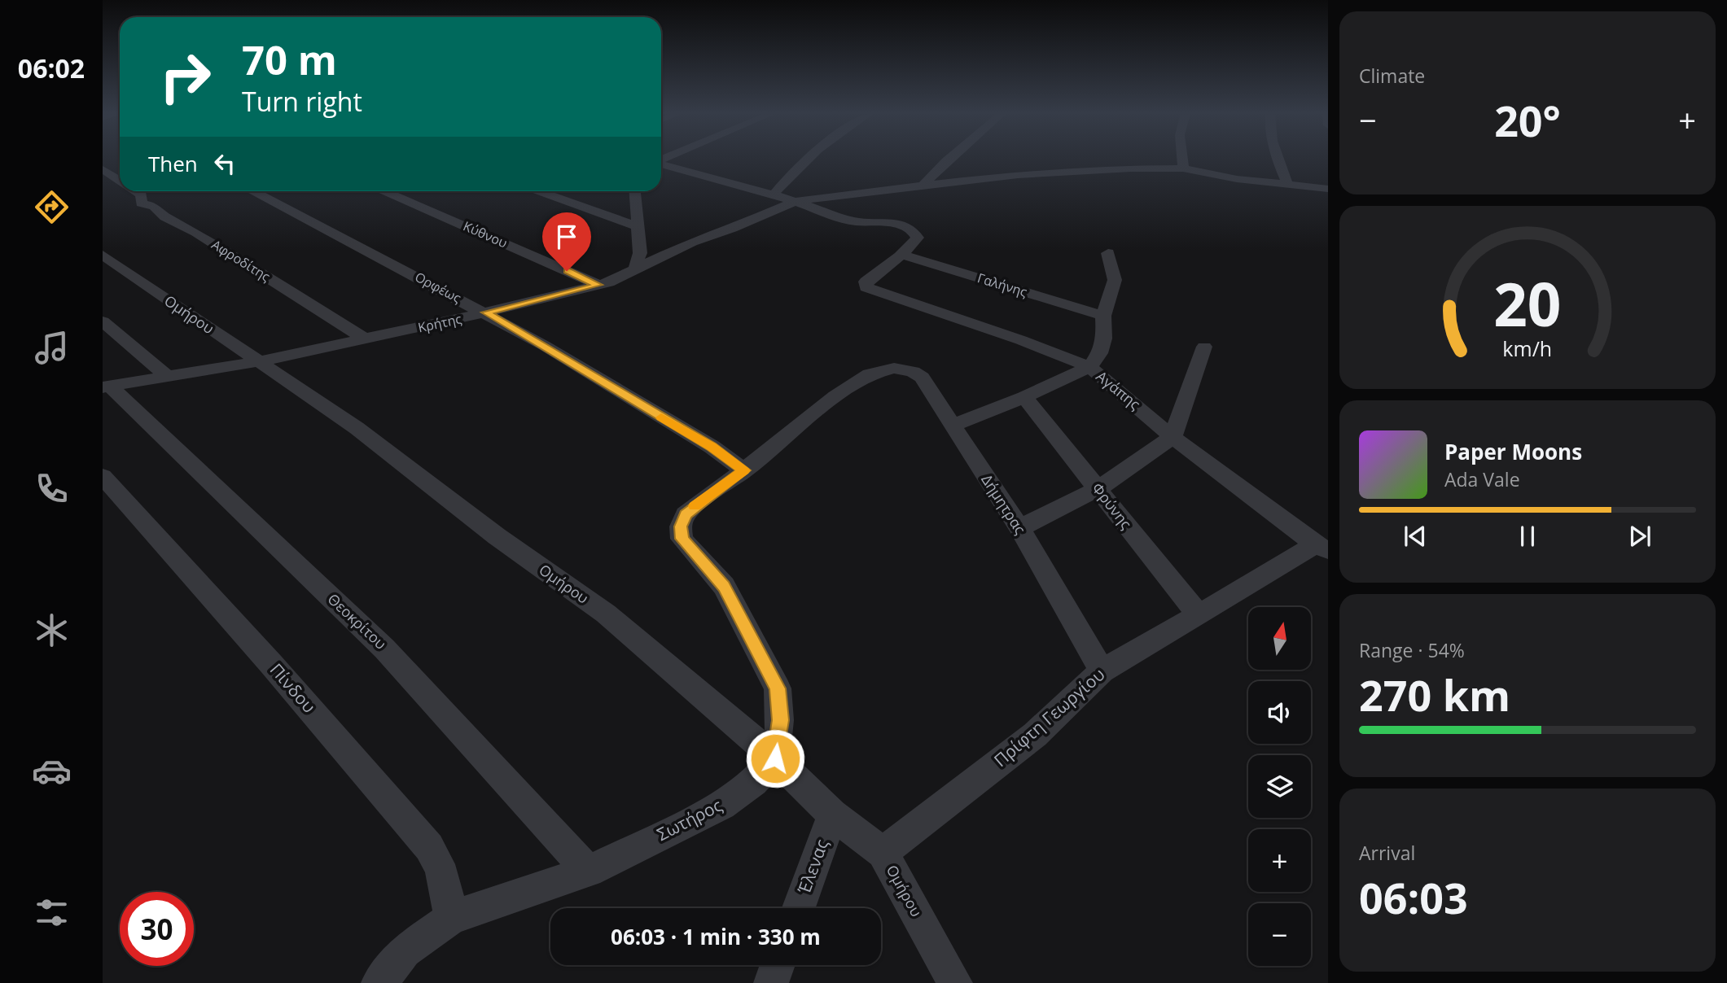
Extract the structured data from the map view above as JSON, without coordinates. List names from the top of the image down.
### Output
{
  "streets": {
    "street": [
      "Κύθνου",
      "Αφροδίτης",
      "Γαλήνης",
      "Ορφέως",
      "Ομήρου",
      "Κρήτης",
      "Αγάπης",
      "Δήμητρας",
      "Φρύνης",
      "Θεοκρίτου",
      "Πίνδου",
      "Πρίφτη Γεωργίου",
      "Σωτήρος",
      "Έλενας"
    ]
  },
  "crossings": [
    ["Κύθνου", "Κρήτης"],
    ["Αφροδίτης", "Κρήτης"],
    ["Ορφέως", "Κρήτης"],
    ["Ομήρου", "Κρήτης"],
    ["Ομήρου", "Πρίφτη Γεωργίου"],
    ["Ομήρου", "Σωτήρος"],
    ["Ομήρου", "Έλενας"],
    ["Κρήτης", "Θεοκρίτου"],
    ["Αγάπης", "Πρίφτη Γεωργίου"],
    ["Δήμητρας", "Πρίφτη Γεωργίου"],
    ["Φρύνης", "Πρίφτη Γεωργίου"],
    ["Θεοκρίτου", "Σωτήρος"],
    ["Πίνδου", "Σωτήρος"]
  ],
  "north": "top",
  "page": {
    "tabs": "06:02",
    "tile": [
      "Climate",
      ["Range · 54%", "270 km"],
      ["Arrival", "06:03"]
    ],
    "turn": ["70 m", "Turn right"],
    "heat": ["−", "20°", "+"],
    "then": "Then",
    "song": ["Paper Moons", "Ada Vale"],
    "map_buttons": ["+", "−"],
    "limit": "30",
    "trip": "06:03 · 1 min · 330 m",
    "gauge": ["20", "km/h"]
  }
}
